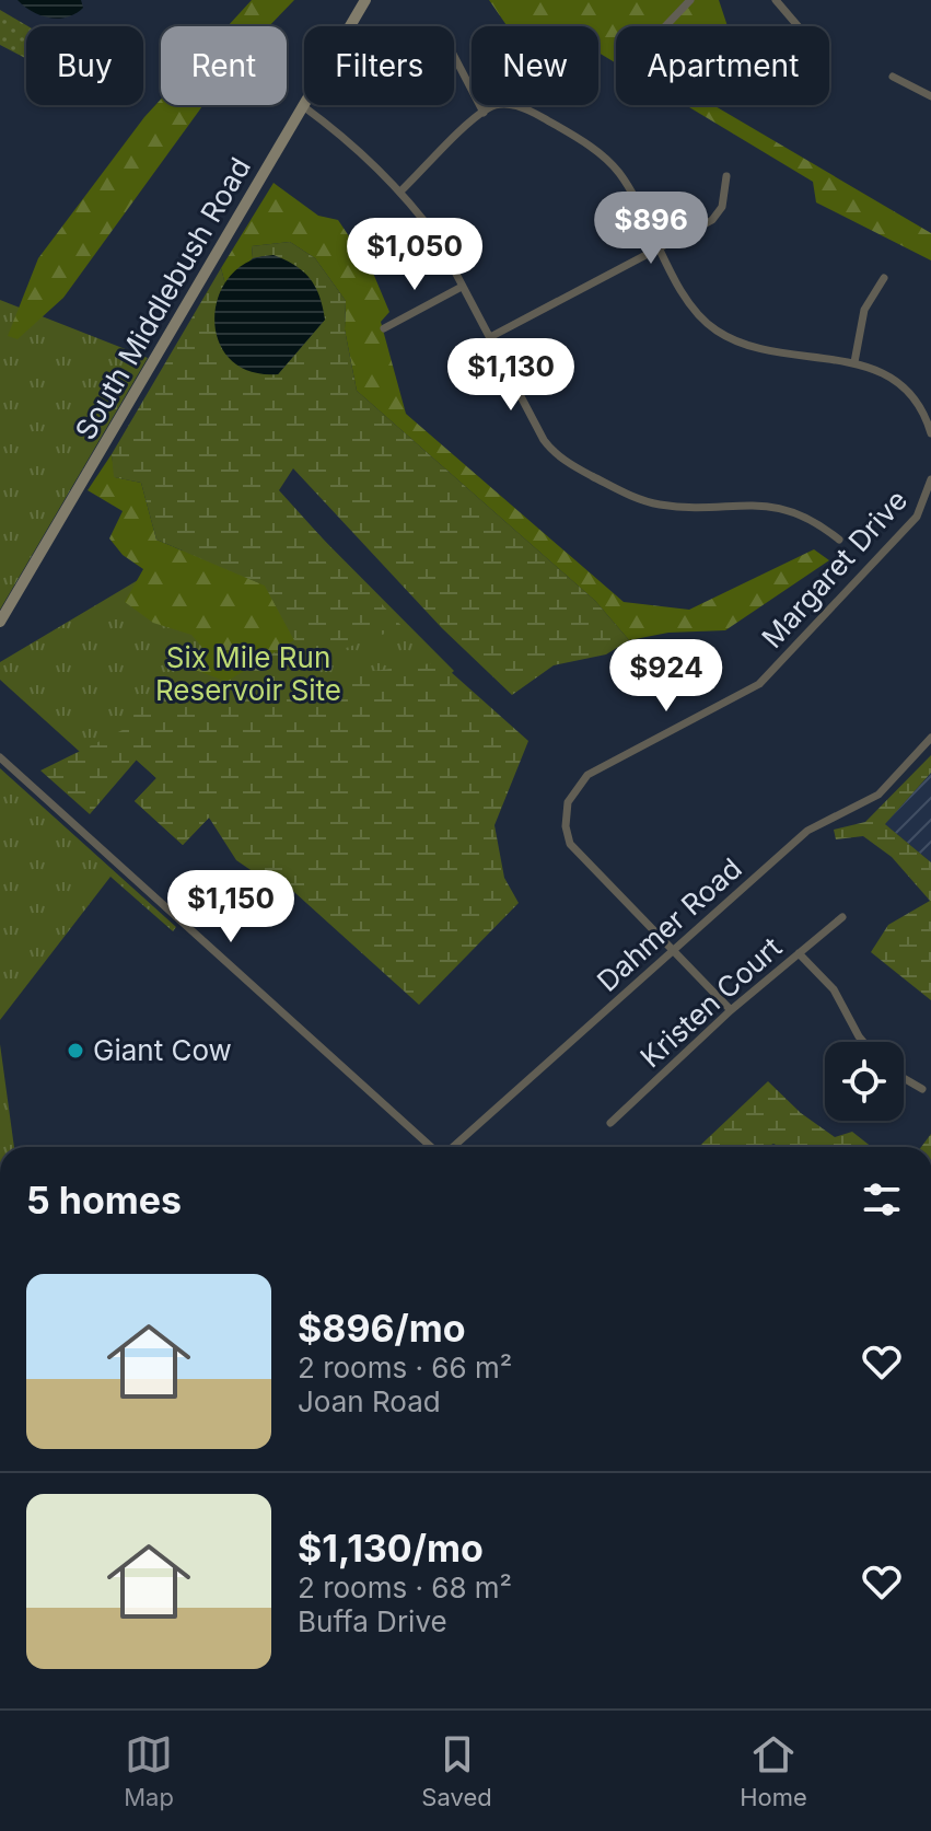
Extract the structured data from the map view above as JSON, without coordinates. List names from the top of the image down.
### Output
{
  "streets": {
    "street": [
      "South Middlebush Road",
      "Margaret Drive",
      "Dahmer Road",
      "Kristen Court"
    ]
  },
  "crossings": [
    ["Margaret Drive", "Dahmer Road"],
    ["Margaret Drive", "Kristen Court"]
  ],
  "parks": ["Six Mile Run Reservoir Site"],
  "places": ["Giant Cow"],
  "page": {
    "chip": [
      "Buy",
      "Rent",
      "Filters",
      "New",
      "Apartment"
    ],
    "price": [
      "$896",
      "$1,050",
      "$1,130",
      "$924",
      "$1,150"
    ],
    "heading": "5 homes",
    "list": [
      {
        "name": "$896/mo",
        "note": "2 rooms · 66 m² · Joan Road"
      },
      {
        "name": "$1,130/mo",
        "note": "2 rooms · 68 m² · Buffa Drive"
      }
    ],
    "tabs": ["Map", "Saved", "Home"]
  }
}
